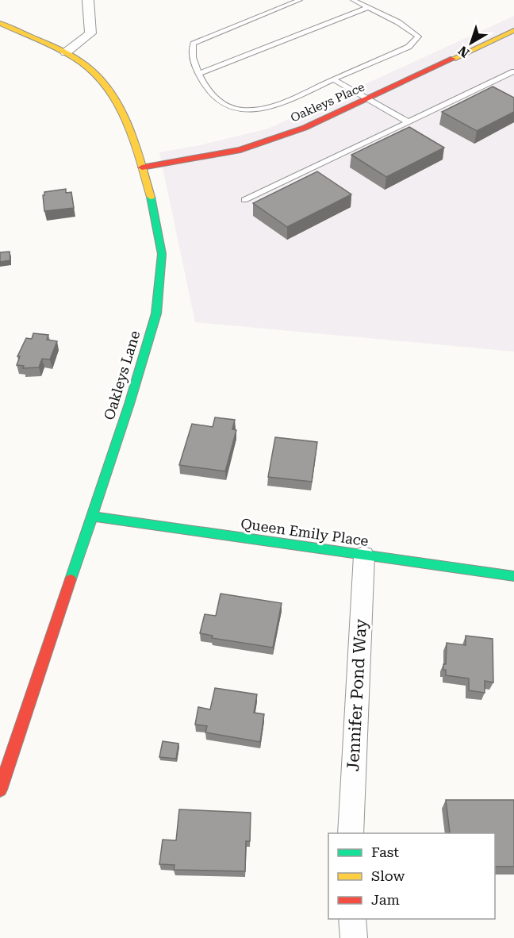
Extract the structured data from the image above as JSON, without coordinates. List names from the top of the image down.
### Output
{
  "streets": {
    "street": [
      "Oakleys Place",
      "Oakleys Lane",
      "Queen Emily Place",
      "Jennifer Pond Way"
    ]
  },
  "crossings": [
    ["Oakleys Place", "Oakleys Lane"],
    ["Oakleys Lane", "Queen Emily Place"],
    ["Queen Emily Place", "Jennifer Pond Way"]
  ],
  "legend": ["Fast", "Slow", "Jam"],
  "north": "bottom left"
}
